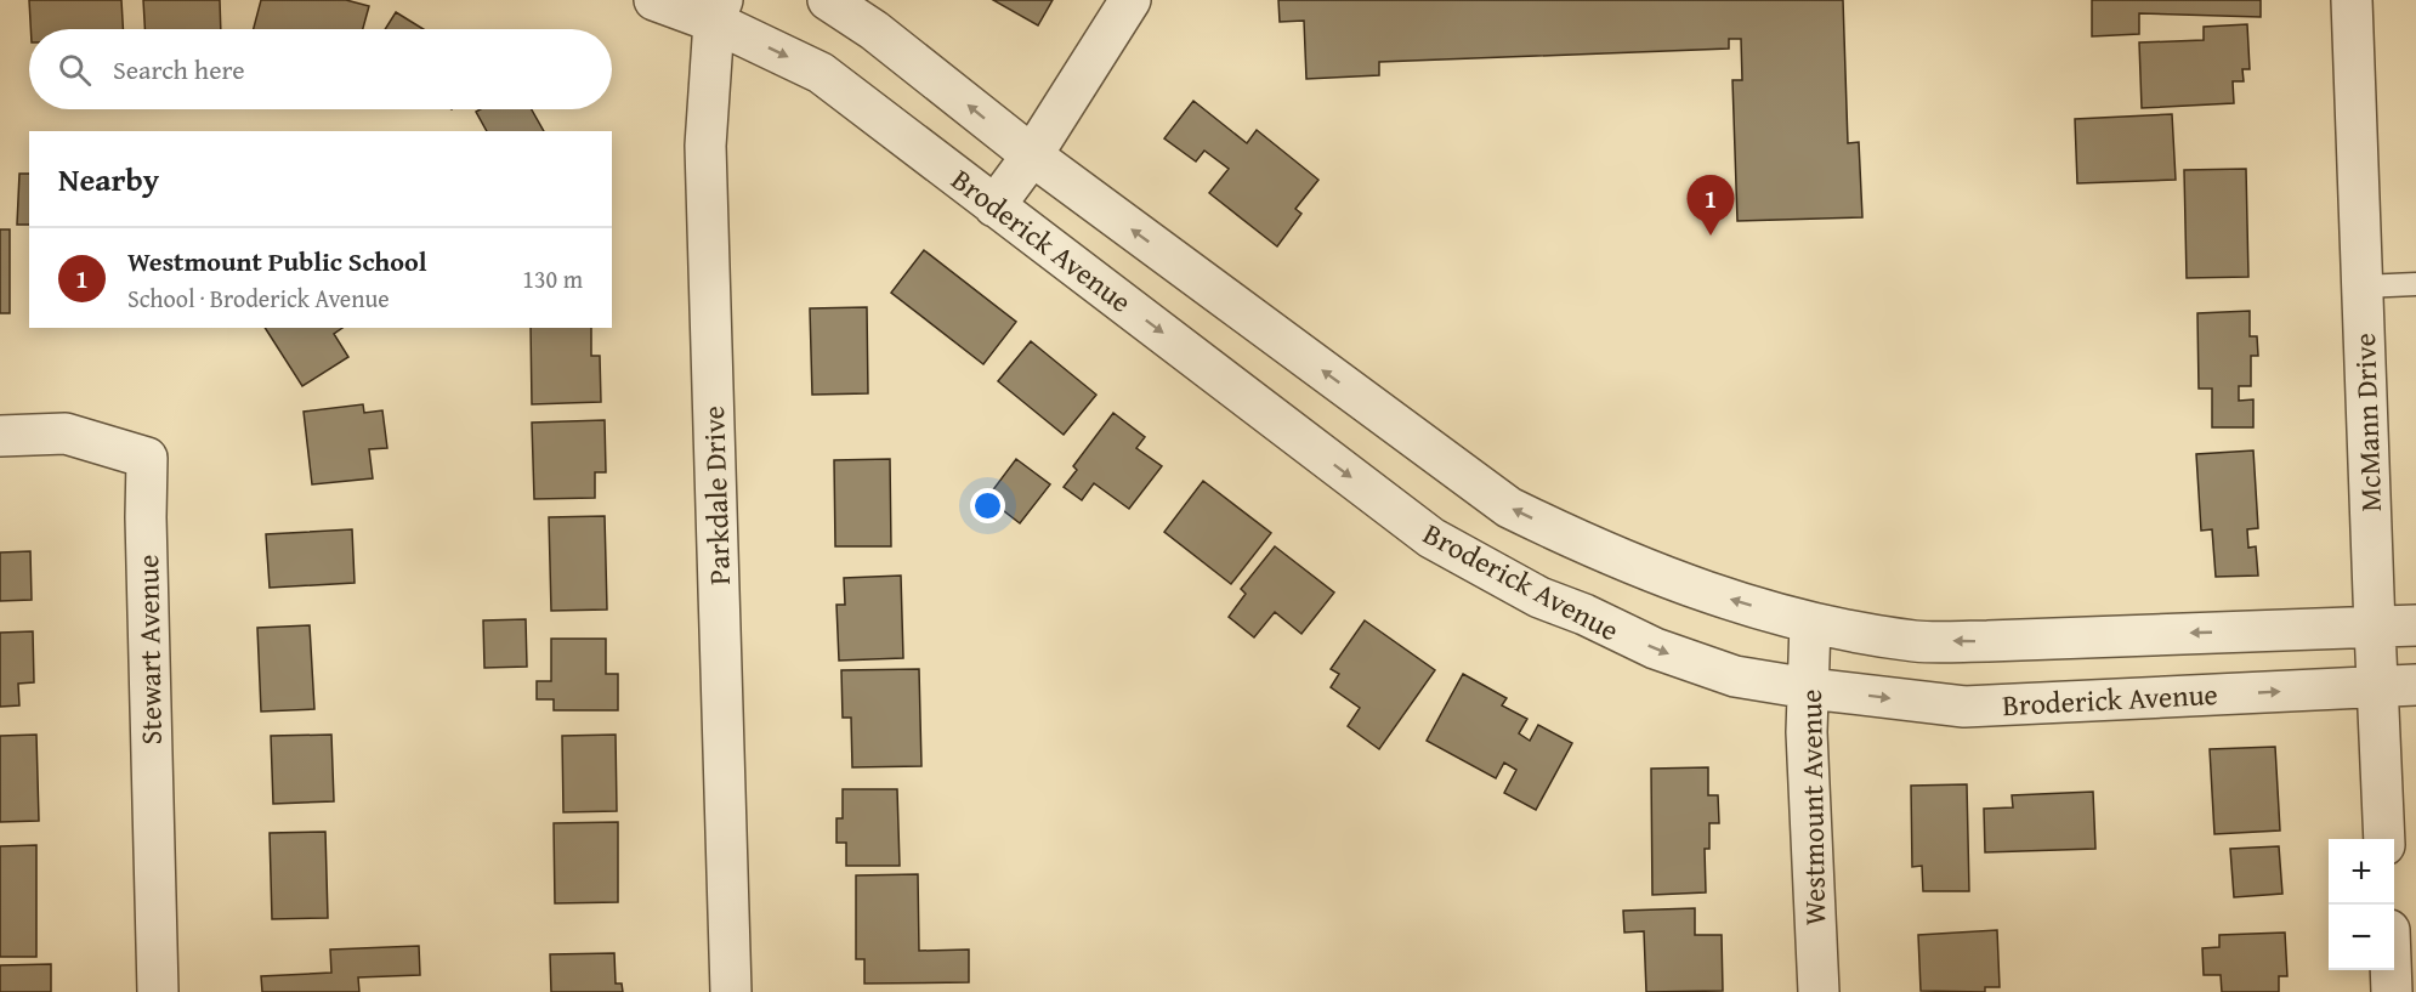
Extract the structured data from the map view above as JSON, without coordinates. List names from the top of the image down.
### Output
{
  "streets": {
    "street": [
      "Broderick Avenue",
      "McMann Drive",
      "Parkdale Drive",
      "Stewart Avenue",
      "Westmount Avenue"
    ]
  },
  "crossings": [
    ["Broderick Avenue", "McMann Drive"],
    ["Broderick Avenue", "Parkdale Drive"],
    ["Broderick Avenue", "Westmount Avenue"]
  ],
  "page": {
    "search": "Search here",
    "heading": "Nearby",
    "pins": "1",
    "list": [
      {
        "mark": "1",
        "name": "Westmount Public School",
        "note": "School · Broderick Avenue",
        "value": "130 m"
      }
    ],
    "map_buttons": ["+", "−"]
  }
}
